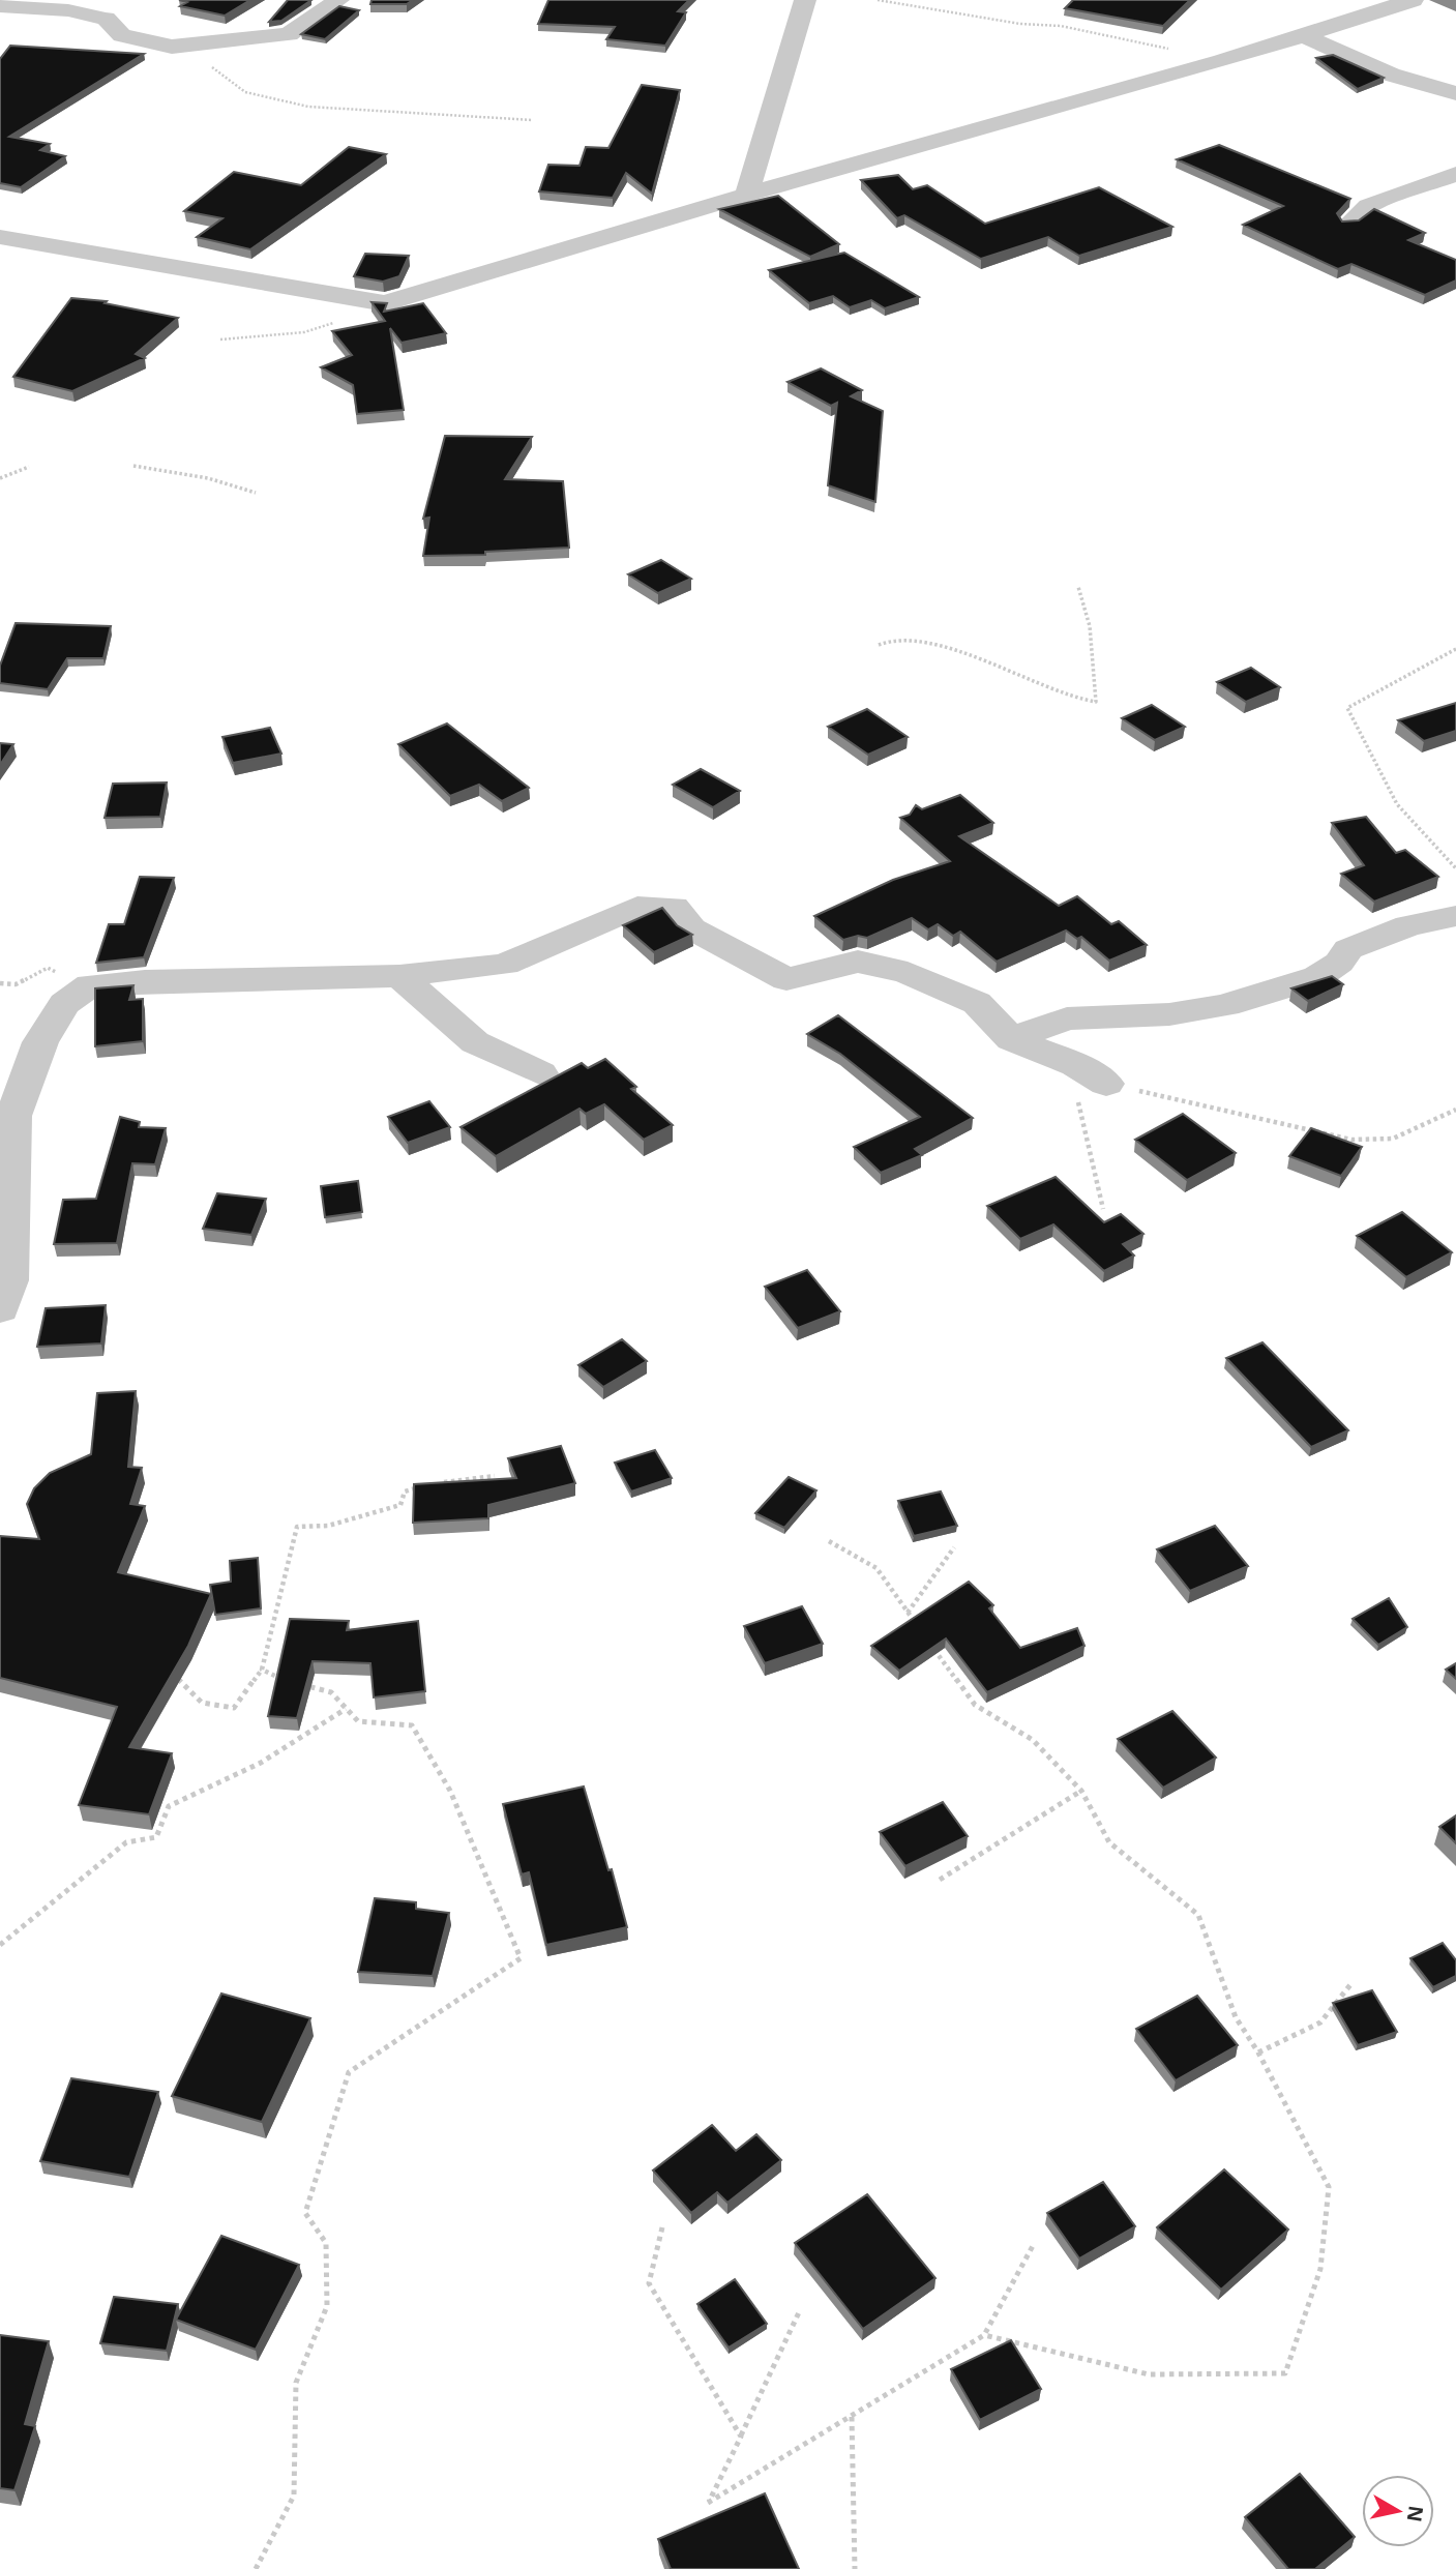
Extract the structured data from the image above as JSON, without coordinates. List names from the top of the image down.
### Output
{
  "north": "right"
}
